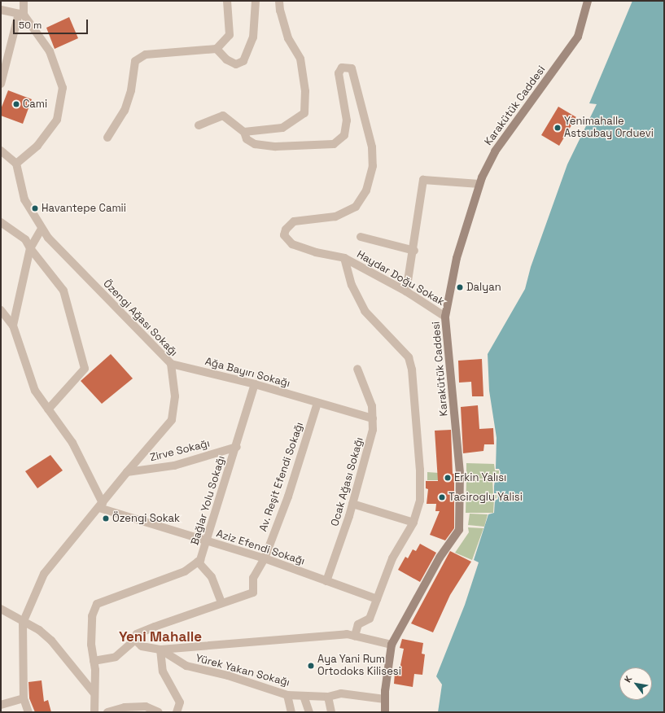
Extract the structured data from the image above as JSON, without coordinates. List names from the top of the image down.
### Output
{
  "streets": {
    "main road": ["Karakütük Caddesi"],
    "street": [
      "Haydar Doğu Sokak",
      "Özengi Ağası Sokağı",
      "Ağa Bayırı Sokağı",
      "Zirve Sokağı",
      "Av. Reşit Efendi Sokağı",
      "Ocak Ağası Sokağı",
      "Bağlar Yolu Sokağı",
      "Aziz Efendi Sokağı",
      "Yürek Yakan Sokağı"
    ]
  },
  "crossings": [
    ["Karakütük Caddesi", "Haydar Doğu Sokak"],
    ["Karakütük Caddesi", "Yürek Yakan Sokağı"],
    ["Özengi Ağası Sokağı", "Ağa Bayırı Sokağı"],
    ["Özengi Ağası Sokağı", "Zirve Sokağı"],
    ["Özengi Ağası Sokağı", "Aziz Efendi Sokağı"],
    ["Ağa Bayırı Sokağı", "Av. Reşit Efendi Sokağı"],
    ["Ağa Bayırı Sokağı", "Ocak Ağası Sokağı"],
    ["Ağa Bayırı Sokağı", "Bağlar Yolu Sokağı"],
    ["Zirve Sokağı", "Bağlar Yolu Sokağı"],
    ["Av. Reşit Efendi Sokağı", "Aziz Efendi Sokağı"],
    ["Ocak Ağası Sokağı", "Aziz Efendi Sokağı"],
    ["Bağlar Yolu Sokağı", "Aziz Efendi Sokağı"]
  ],
  "districts": ["Yeni Mahalle"],
  "places": [
    "Cami",
    "Yenimahalle Astsubay Orduevi",
    "Havantepe Camii",
    "Dalyan",
    "Erkin Yalısı",
    "Taciroglu Yalisi",
    "Özengi Sokak",
    "Aya Yani Rum Ortodoks Kilisesi"
  ],
  "scale_bar": "50 m",
  "north": "top left"
}
